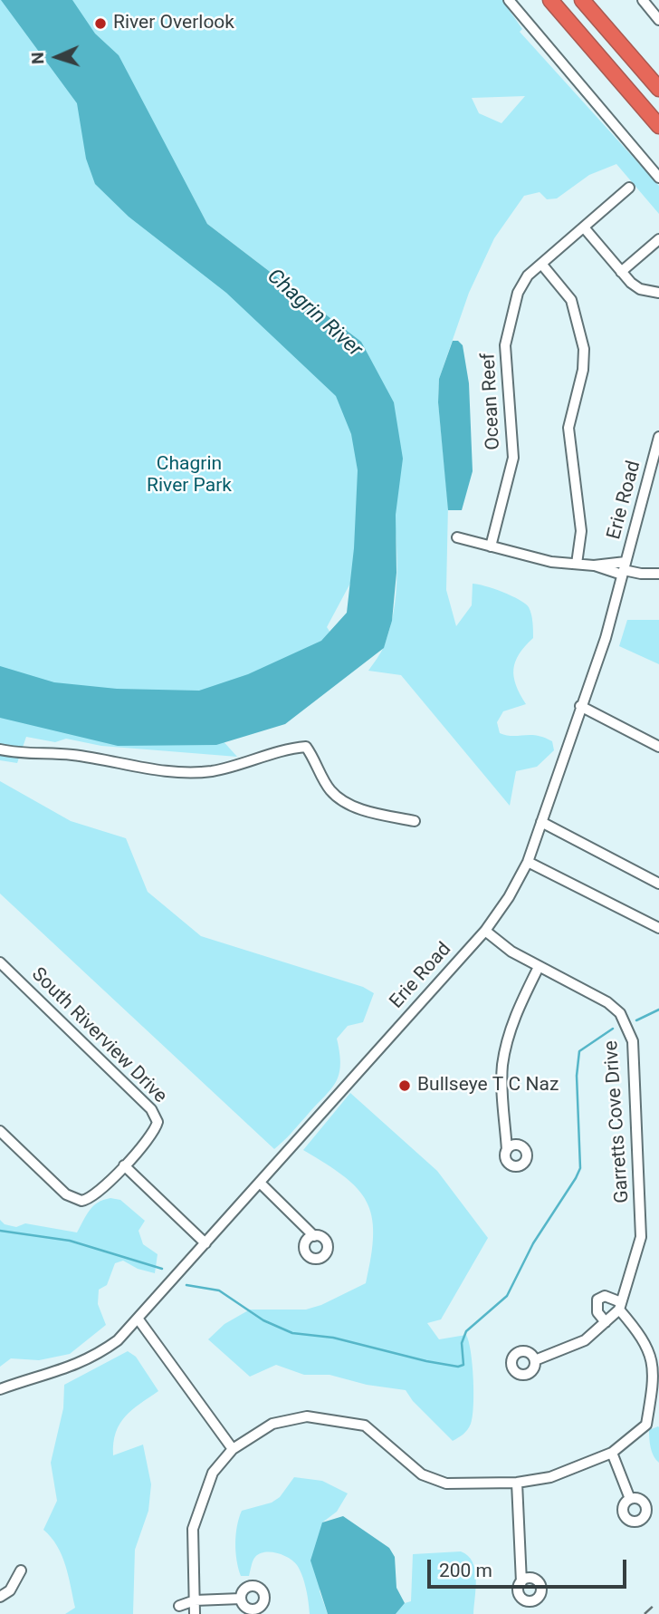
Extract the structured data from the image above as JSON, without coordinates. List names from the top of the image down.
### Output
{
  "streets": {
    "street": [
      "Ocean Reef",
      "Erie Road",
      "South Riverview Drive",
      "Garretts Cove Drive"
    ]
  },
  "crossings": [
    ["Erie Road", "Garretts Cove Drive"]
  ],
  "water": ["Chagrin River"],
  "parks": ["Chagrin River Park"],
  "places": ["River Overlook", "Bullseye T C Naz"],
  "scale_bar": "200 m",
  "north": "left"
}
